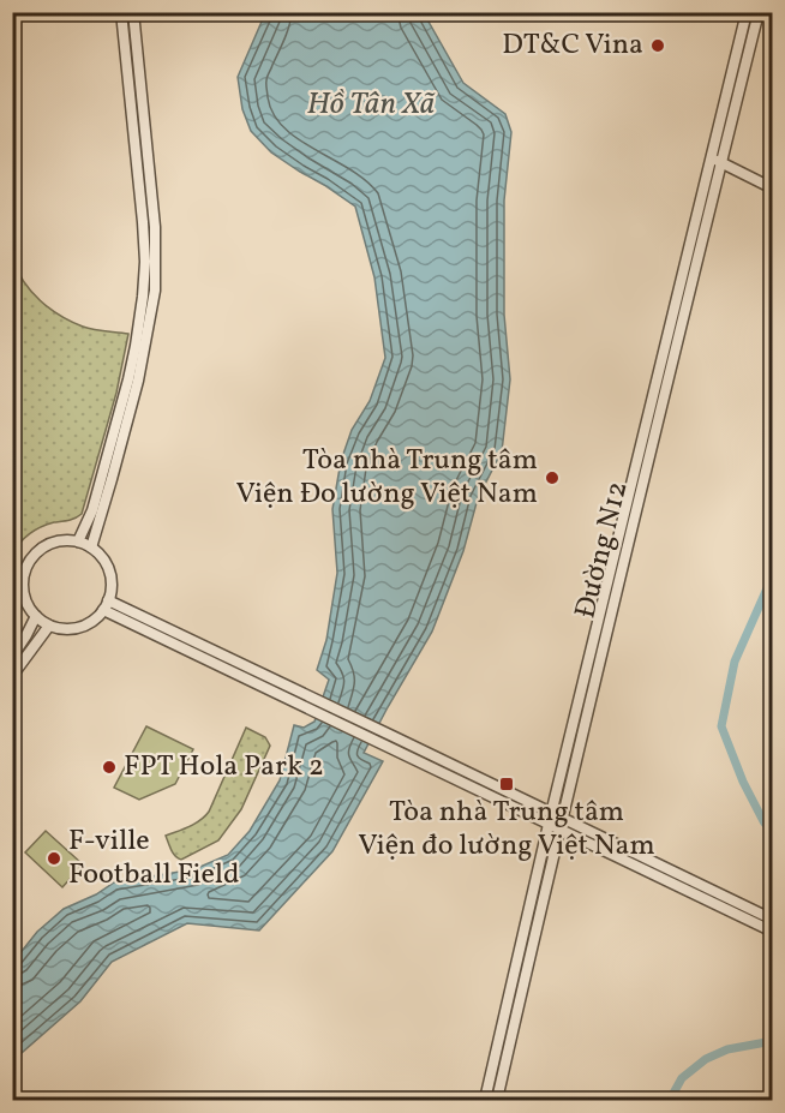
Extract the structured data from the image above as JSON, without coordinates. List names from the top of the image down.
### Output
{
  "streets": {
    "street": ["Đường N12"]
  },
  "water": ["Hồ Tân Xã"],
  "places": {
    "other": [
      "DT&C Vina",
      "Tòa nhà Trung tâm Viện Đo lường Việt Nam",
      "FPT Hola Park 2",
      "F-ville Football Field"
    ],
    "transit": ["Tòa nhà Trung tâm Viện đo lường Việt Nam"]
  }
}
